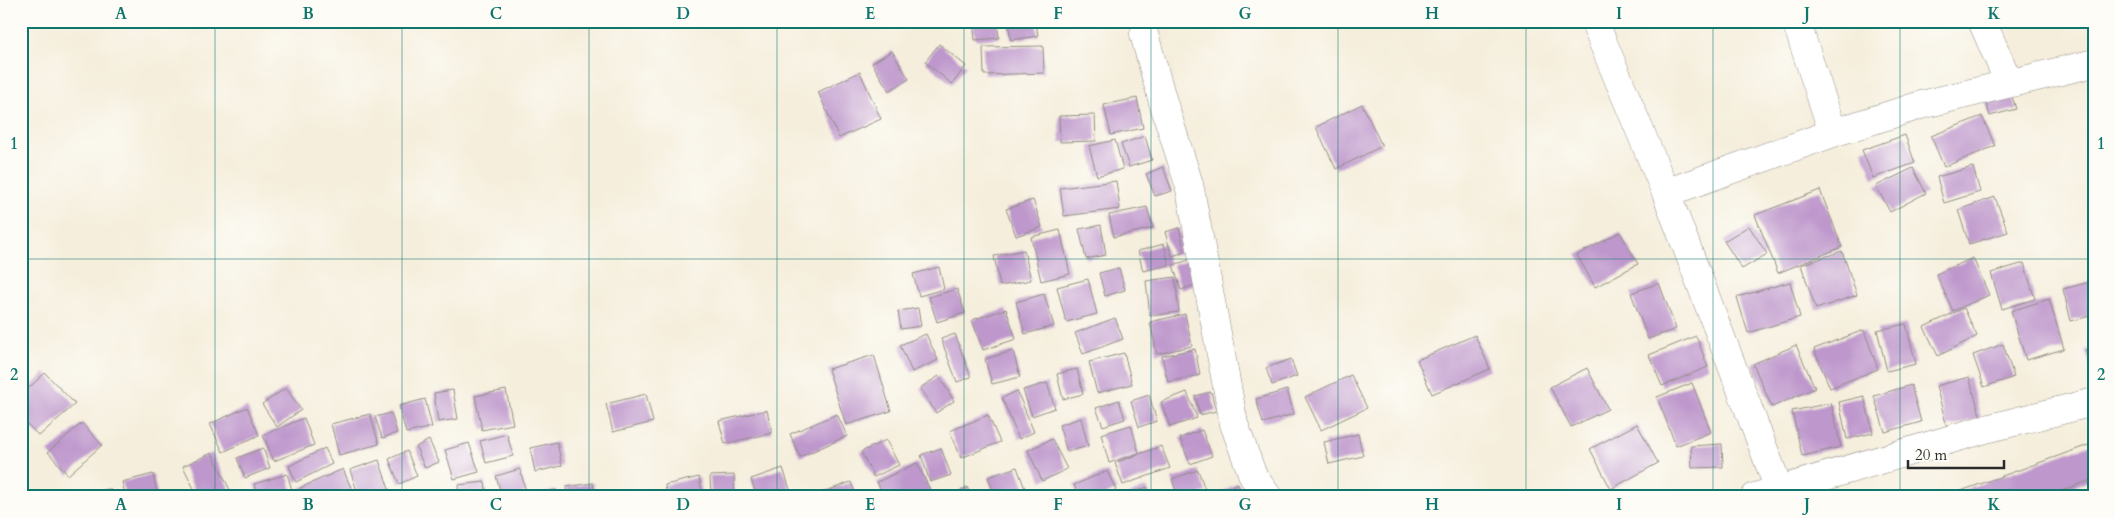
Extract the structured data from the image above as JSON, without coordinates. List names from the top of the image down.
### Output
{
  "scale_bar": "20 m",
  "grid": {
    "columns": [
      "A",
      "B",
      "C",
      "D",
      "E",
      "F",
      "G",
      "H",
      "I",
      "J",
      "K"
    ],
    "rows": ["1", "2"]
  }
}
